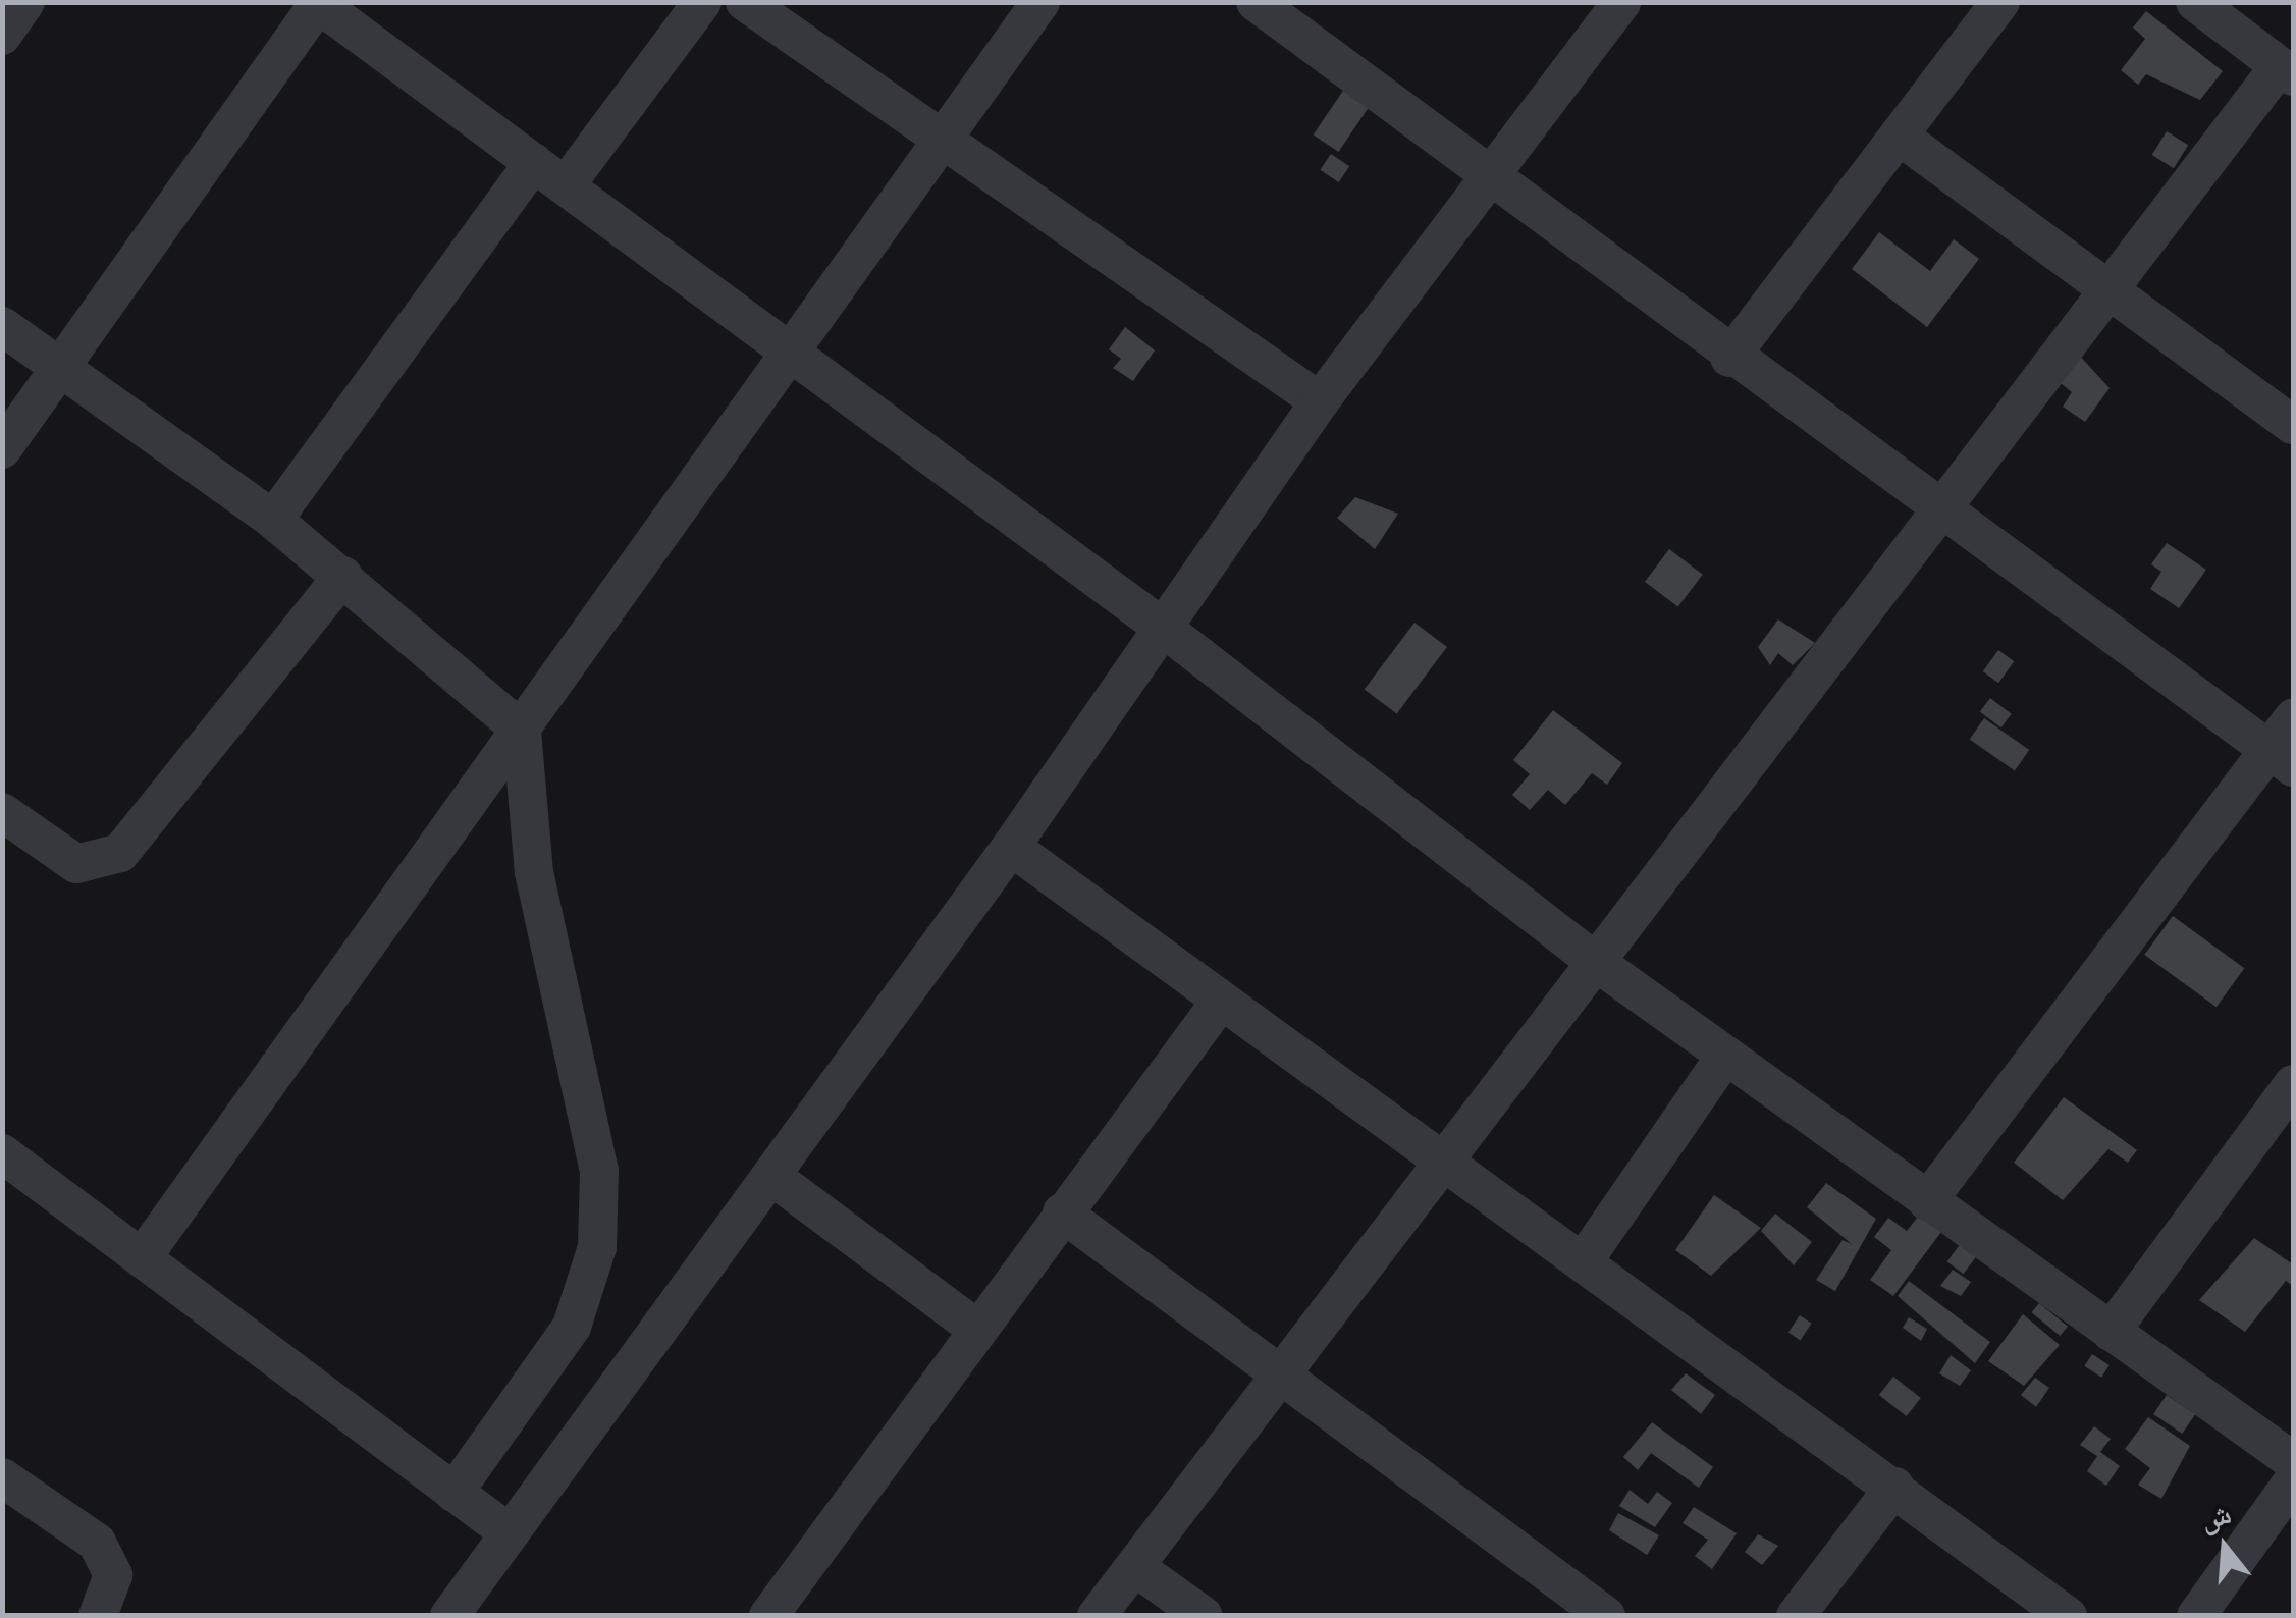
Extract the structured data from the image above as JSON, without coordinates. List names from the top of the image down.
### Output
{
  "north": "top"
}
